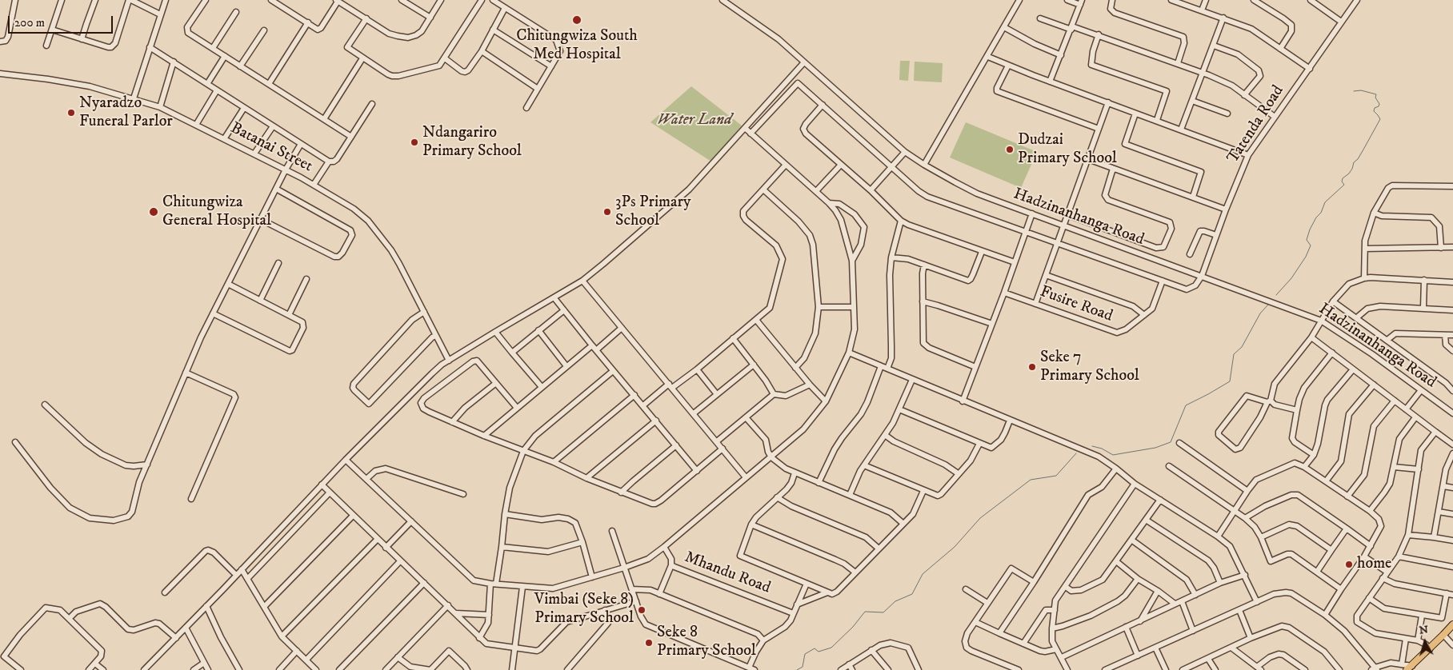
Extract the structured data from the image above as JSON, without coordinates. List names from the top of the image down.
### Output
{
  "streets": {
    "street": [
      "Tatenda Road",
      "Batanai Street",
      "Hadzinanhanga Road",
      "Fusire Road",
      "Mhandu Road"
    ]
  },
  "crossings": [
    ["Tatenda Road", "Hadzinanhanga Road"]
  ],
  "parks": ["Water Land"],
  "places": [
    "Chitungwiza South Med Hospital",
    "Nyaradzo Funeral Parlor",
    "Ndangariro Primary School",
    "Dudzai Primary School",
    "Chitungwiza General Hospital",
    "3Ps Primary School",
    "Seke 7 Primary School",
    "home",
    "Vimbai (Seke 8) Primary School",
    "Seke 8 Primary School"
  ],
  "scale_bar": "200 m",
  "north": "top"
}
